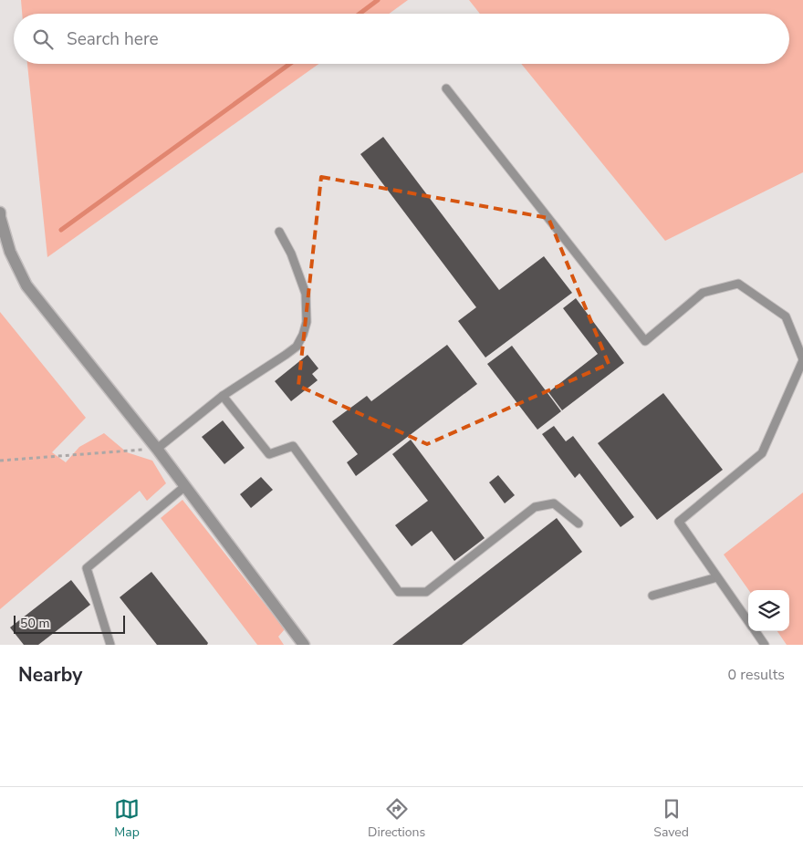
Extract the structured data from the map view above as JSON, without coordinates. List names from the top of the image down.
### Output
{
  "scale_bar": "50 m",
  "page": {
    "search": "Search here",
    "scale": "50 m",
    "heading": ["Nearby", "0 results"],
    "nav": ["Map", "Directions", "Saved"]
  }
}
